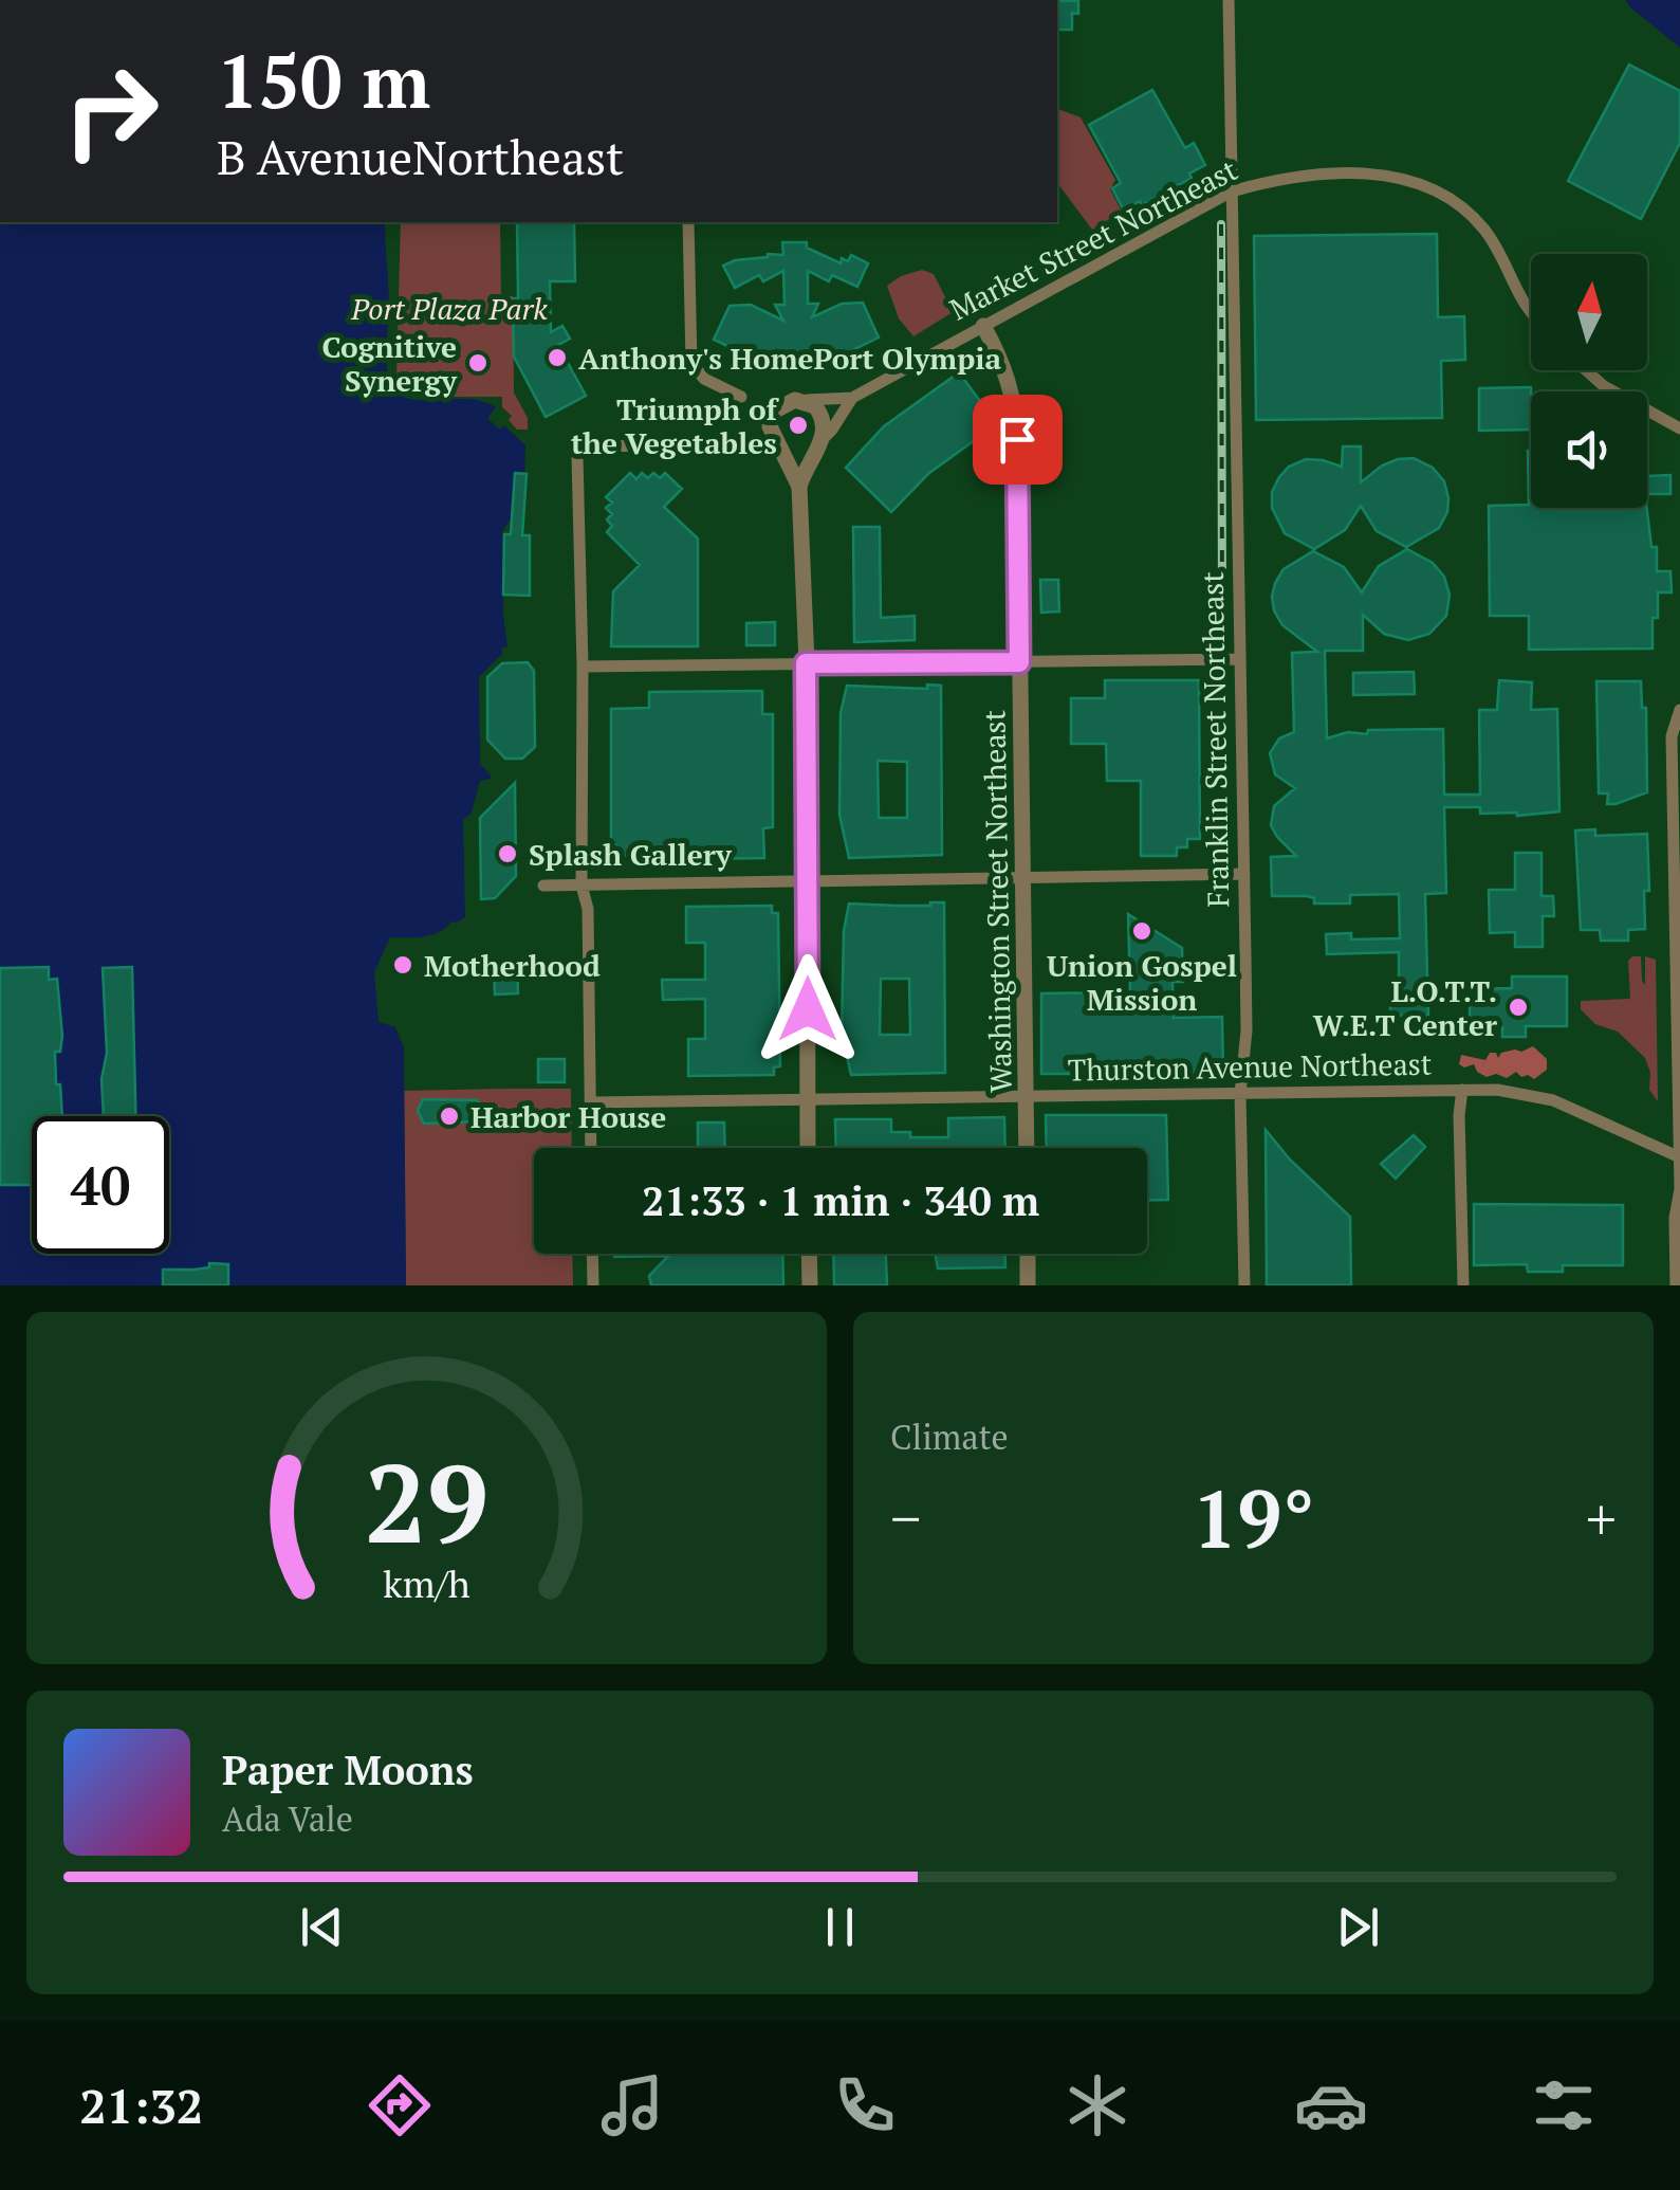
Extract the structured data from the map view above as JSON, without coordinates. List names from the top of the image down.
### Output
{
  "streets": {
    "street": [
      "Market Street Northeast",
      "Franklin Street Northeast",
      "Washington Street Northeast",
      "Thurston Avenue Northeast"
    ]
  },
  "crossings": [
    ["Market Street Northeast", "Franklin Street Northeast"],
    ["Market Street Northeast", "Washington Street Northeast"],
    ["Franklin Street Northeast", "Thurston Avenue Northeast"],
    ["Washington Street Northeast", "Thurston Avenue Northeast"]
  ],
  "parks": ["Port Plaza Park"],
  "places": [
    "Anthony's HomePort Olympia",
    "Cognitive Synergy",
    "Triumph of the Vegetables",
    "Splash Gallery",
    "Union Gospel Mission",
    "Motherhood",
    "L.O.T.T. W.E.T Center",
    "Harbor House"
  ],
  "north": "top",
  "page": {
    "turn": ["150 m", "B AvenueNortheast"],
    "limit": "40",
    "trip": "21:33 · 1 min · 340 m",
    "tile": "Climate",
    "heat": ["−", "19°", "+"],
    "song": ["Paper Moons", "Ada Vale"],
    "tabs": "21:32",
    "gauge": ["29", "km/h"]
  }
}
